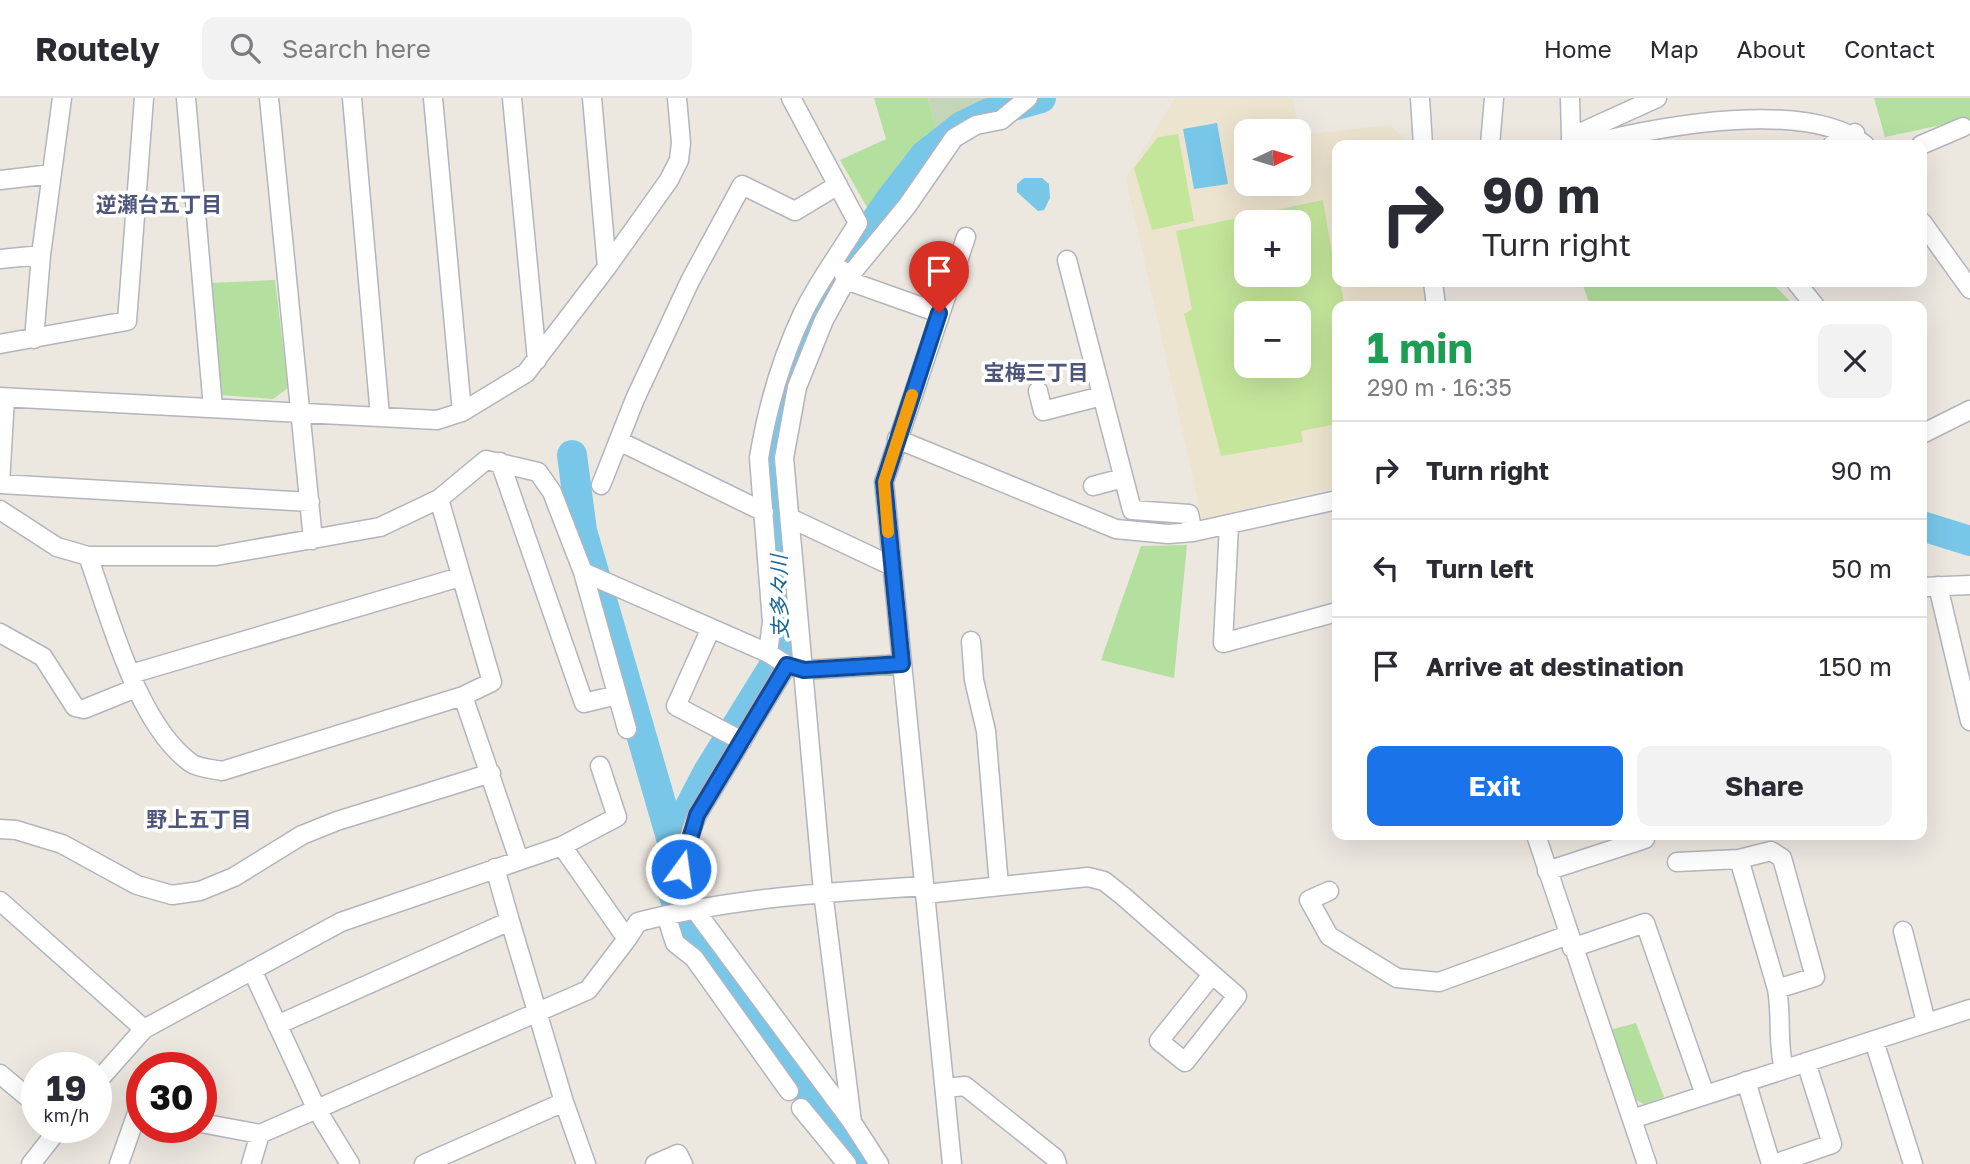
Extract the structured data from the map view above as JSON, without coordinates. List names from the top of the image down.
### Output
{
  "districts": ["逆瀬台五丁目", "宝梅三丁目", "野上五丁目"],
  "water": ["支多々川"],
  "north": "right",
  "page": {
    "header": "Routely",
    "search": "Search here",
    "nav": [
      "Home",
      "Map",
      "About",
      "Contact"
    ],
    "map_buttons": ["+", "−"],
    "turn": ["90 m", "Turn right"],
    "heading": ["1 min", "290 m · 16:35"],
    "list": [
      {
        "name": "Turn right",
        "value": "90 m"
      },
      {
        "name": "Turn left",
        "value": "50 m"
      },
      {
        "name": "Arrive at destination",
        "value": "150 m"
      }
    ],
    "buttons": ["Exit", "Share"],
    "speed": "19 km/h",
    "limit": "30"
  }
}
